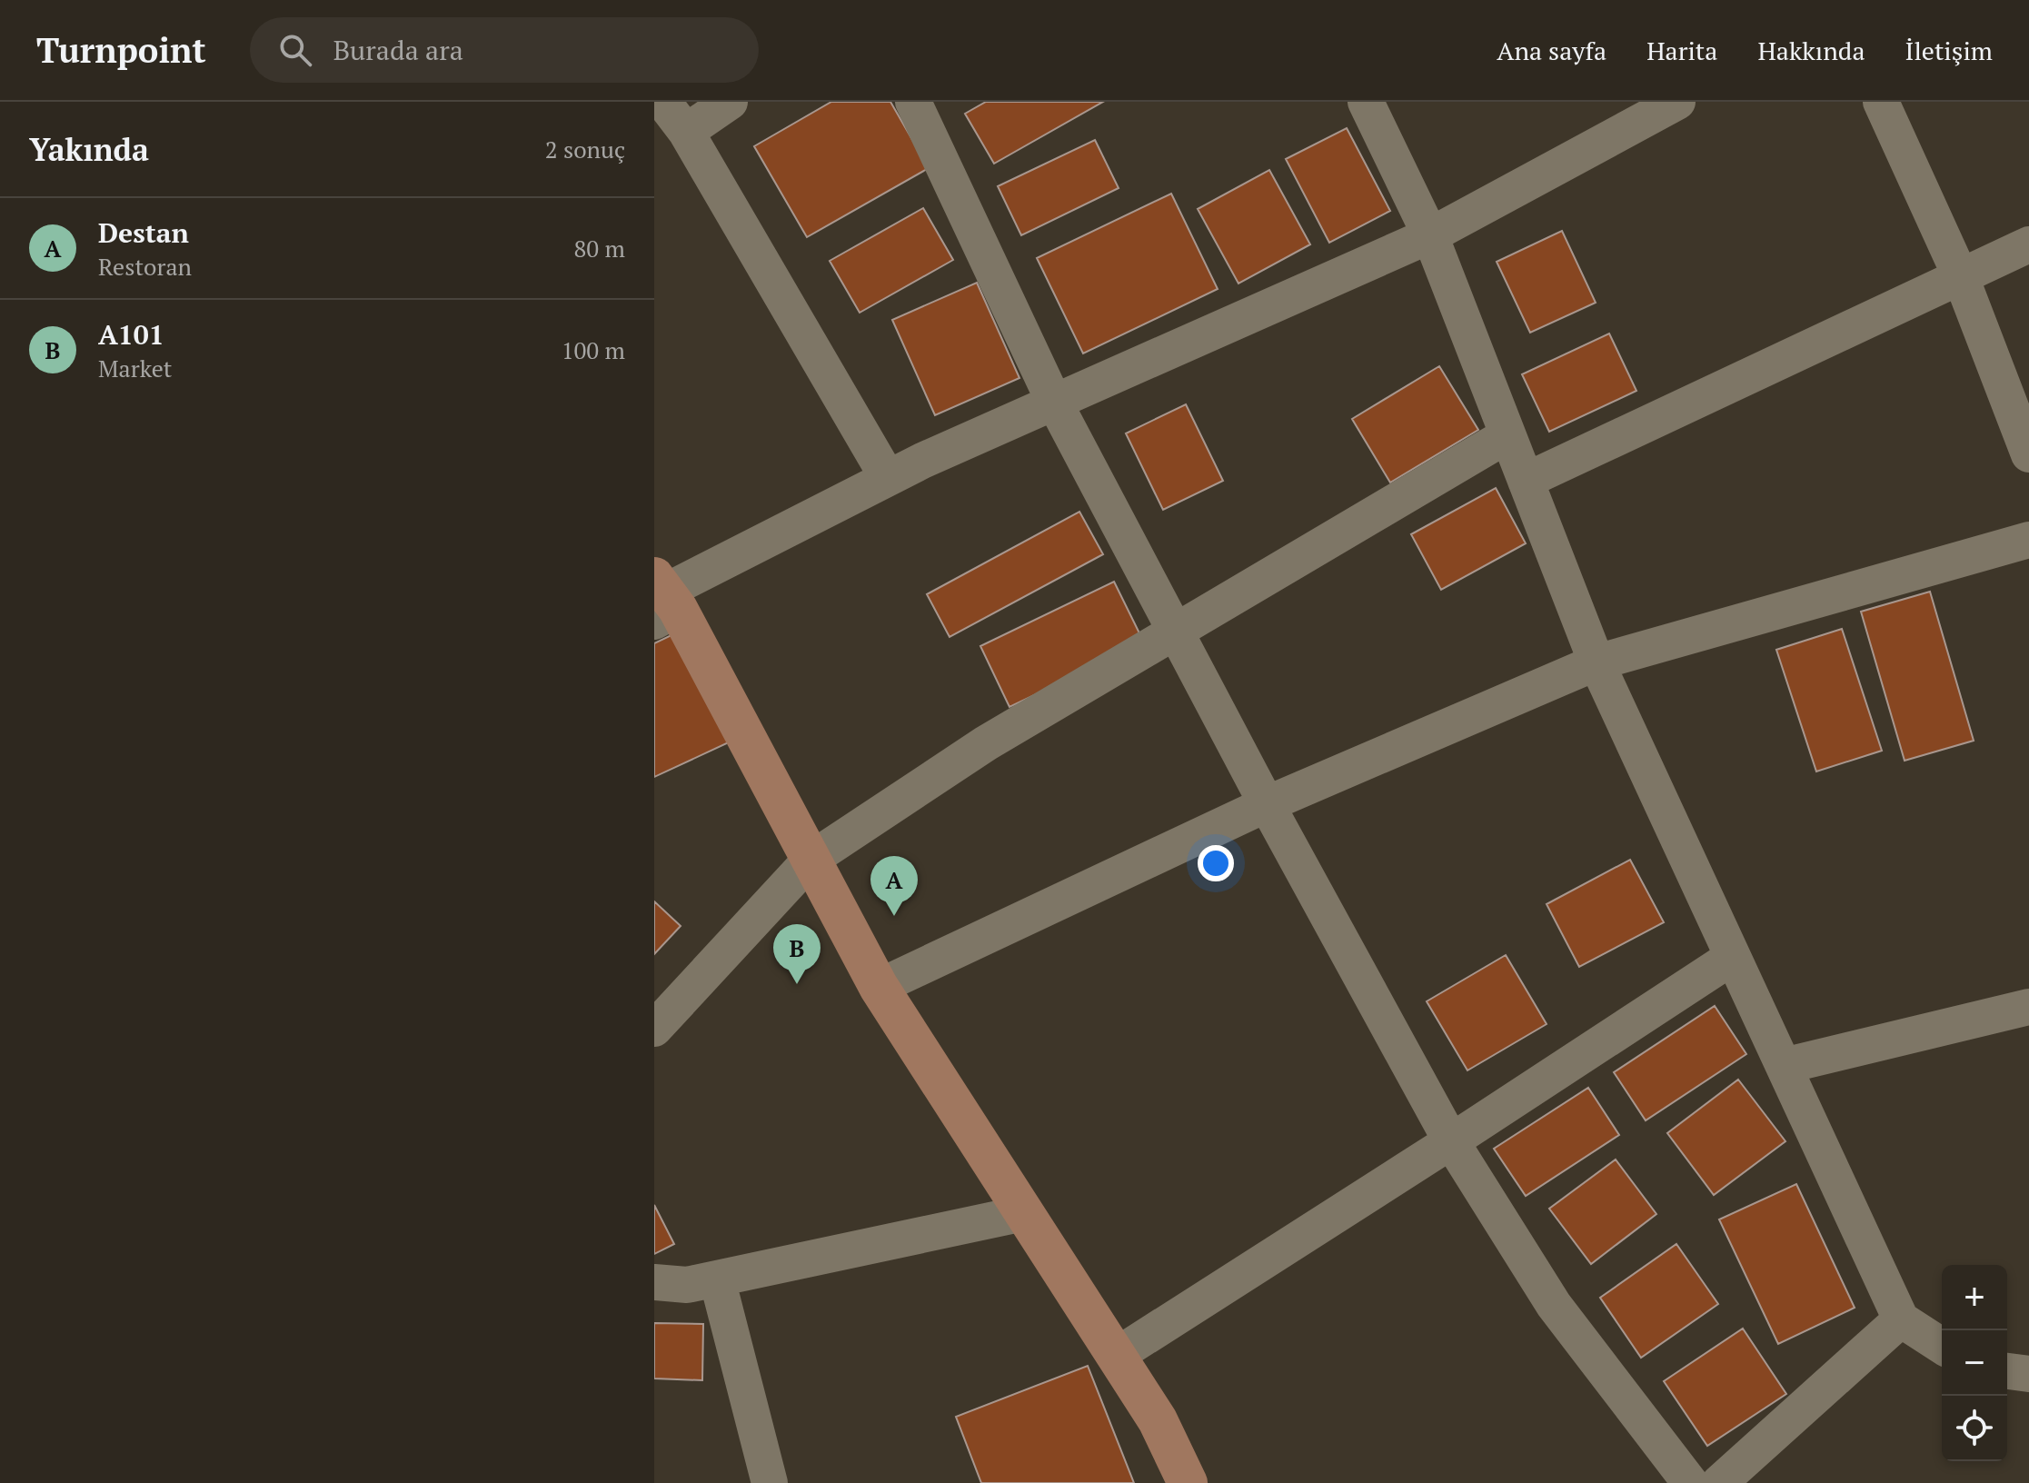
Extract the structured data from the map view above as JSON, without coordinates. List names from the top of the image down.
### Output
{
  "page": {
    "header": "Turnpoint",
    "search": "Burada ara",
    "nav": [
      "Ana sayfa",
      "Harita",
      "Hakkında",
      "İletişim"
    ],
    "heading": ["Yakında", "2 sonuç"],
    "list": [
      {
        "mark": "A",
        "name": "Destan",
        "note": "Restoran",
        "value": "80 m"
      },
      {
        "mark": "B",
        "name": "A101",
        "note": "Market",
        "value": "100 m"
      }
    ],
    "pins": ["A", "B"],
    "map_buttons": ["+", "−"]
  }
}
